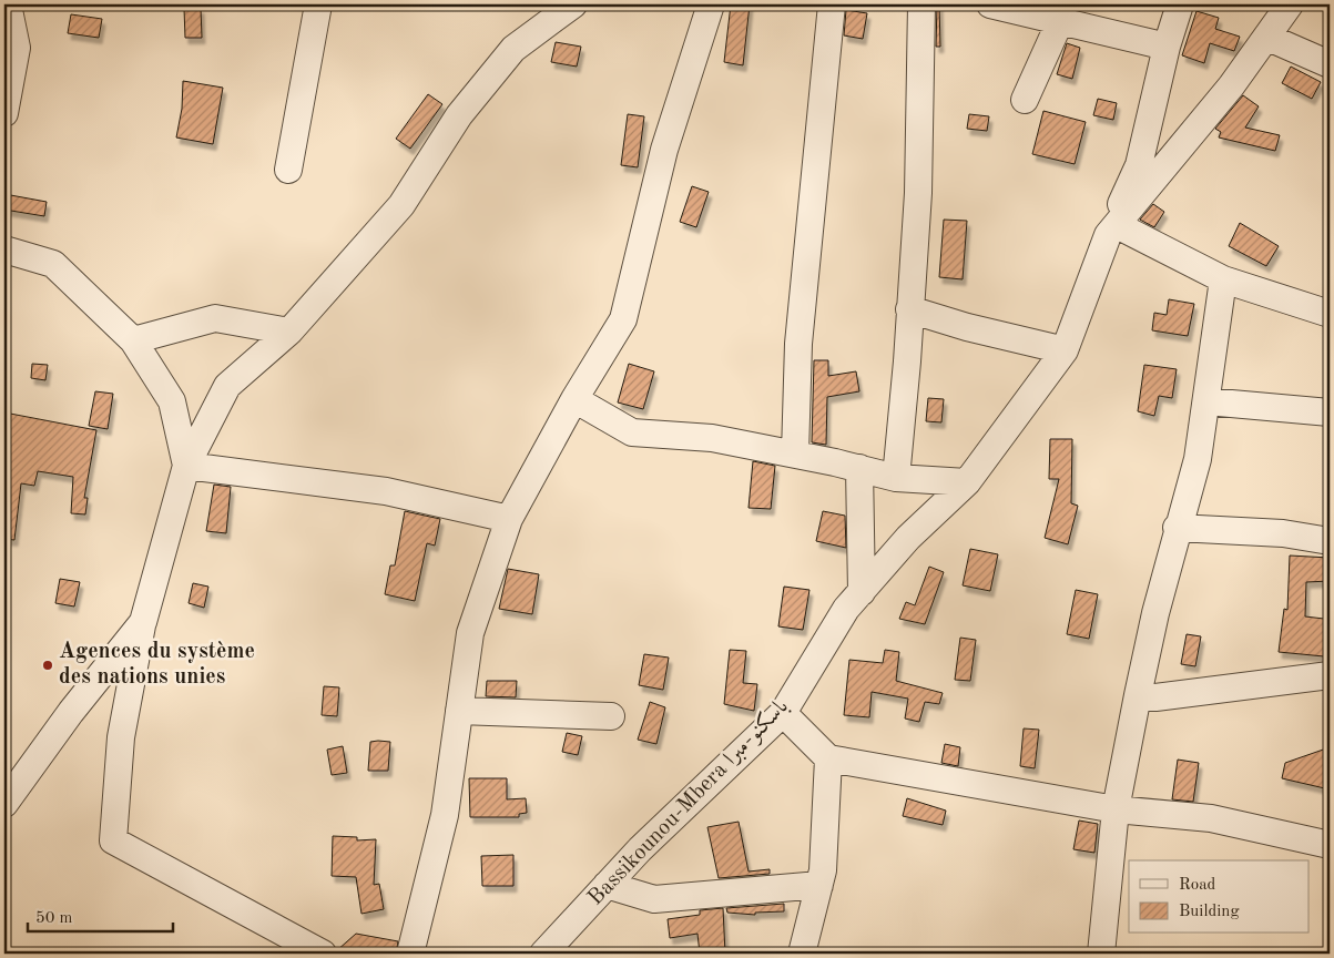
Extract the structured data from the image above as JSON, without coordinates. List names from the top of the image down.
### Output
{
  "streets": {
    "street": ["Bassikounou-Mbera باسكنو-مبرا"]
  },
  "places": ["Agences du système des nations unies"],
  "legend": ["Road", "Building"],
  "scale_bar": "50 m"
}
